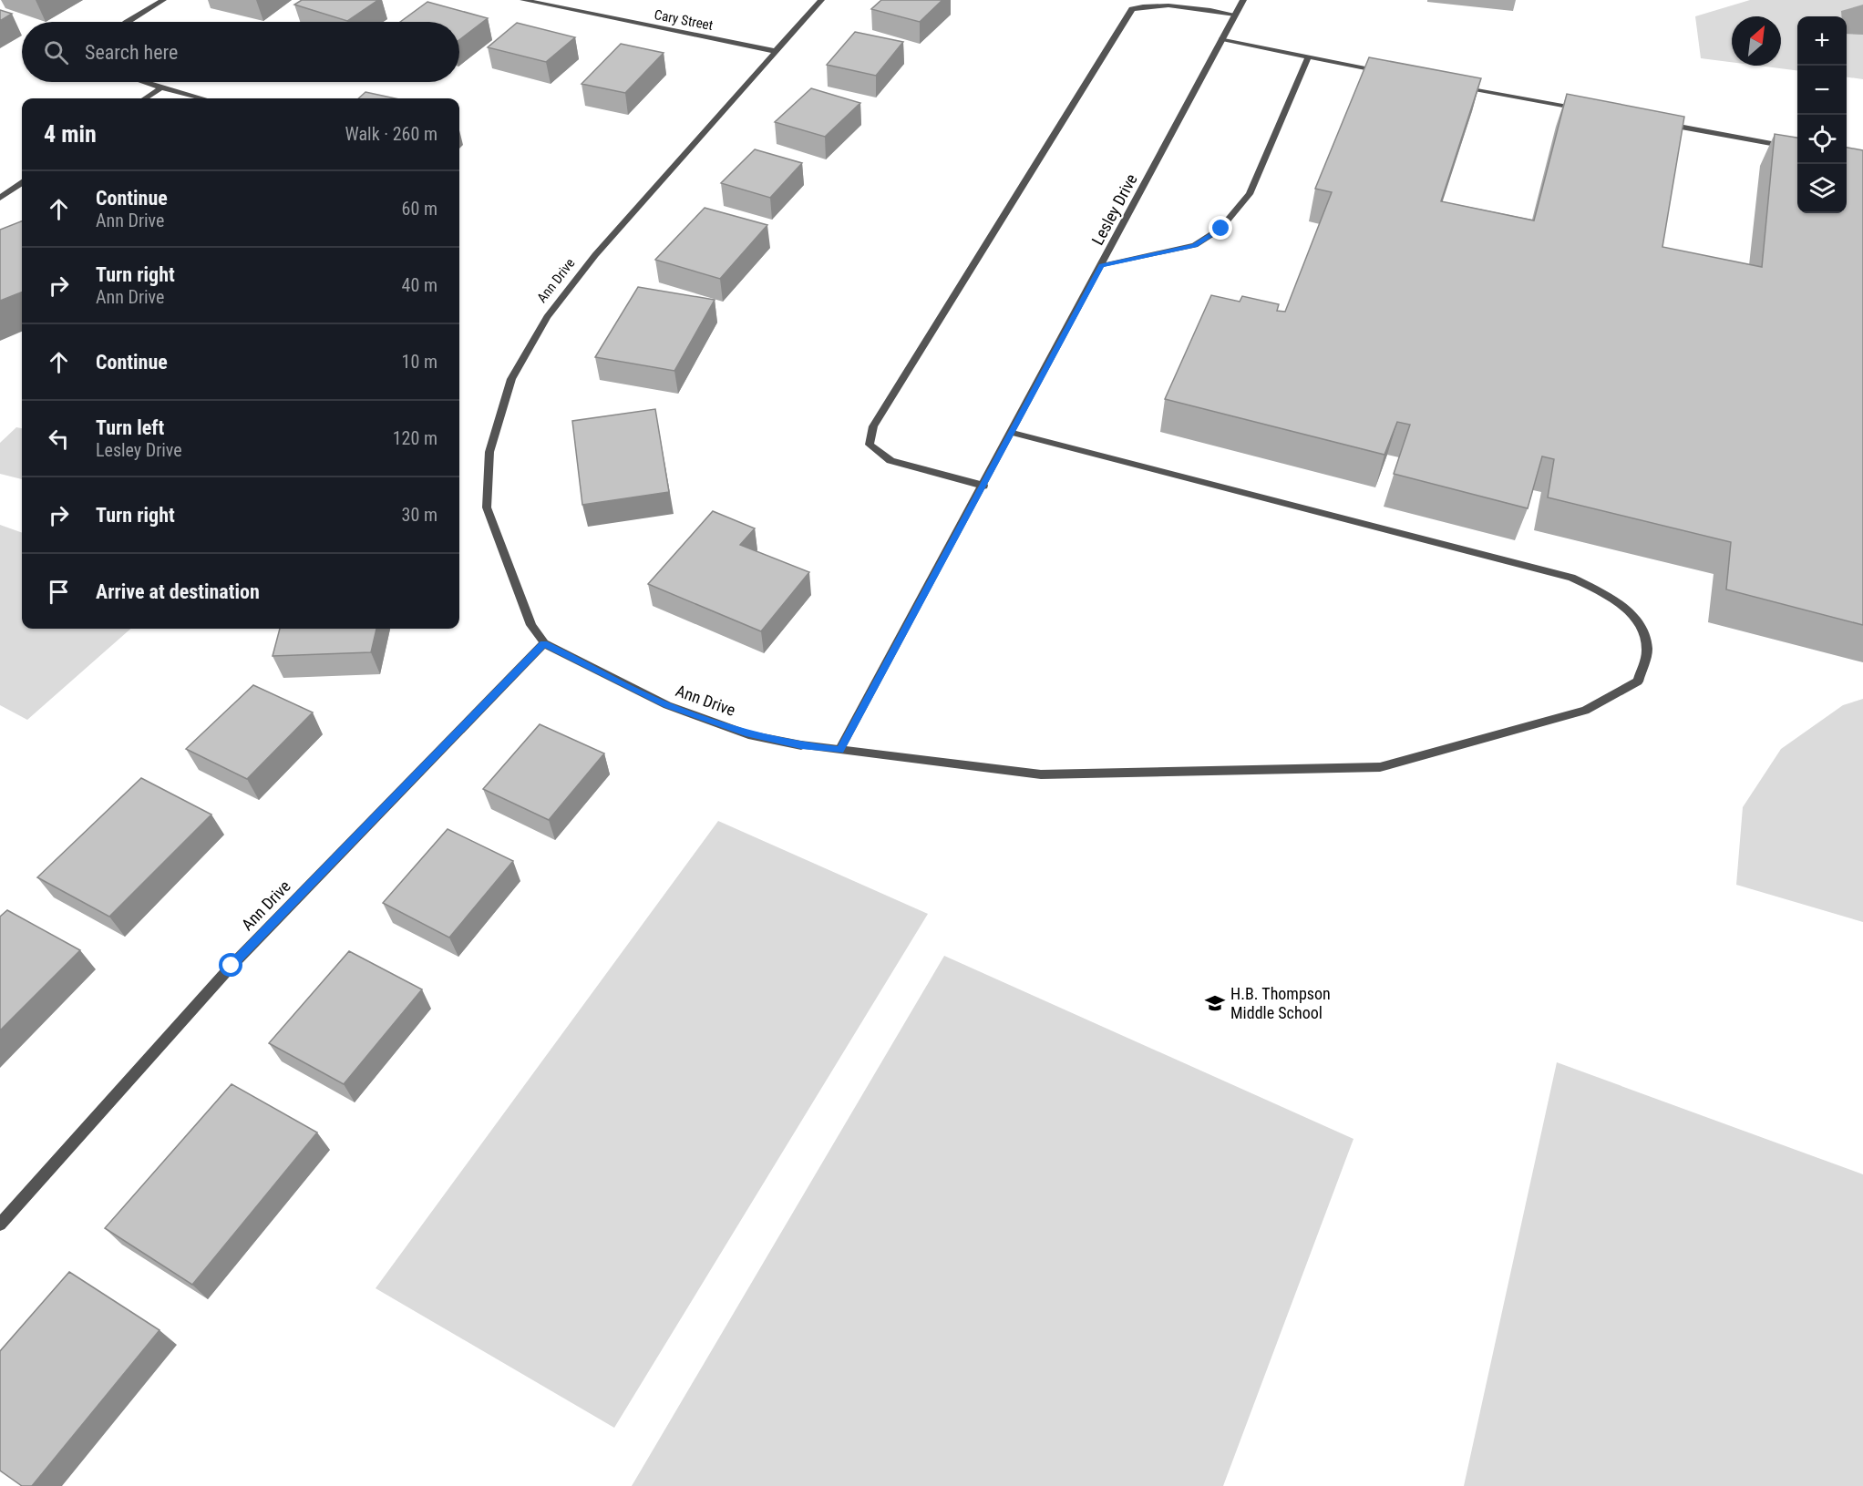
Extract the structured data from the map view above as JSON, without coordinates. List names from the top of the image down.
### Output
{
  "streets": {
    "street": ["Cary Street", "Lesley Drive", "Ann Drive"]
  },
  "crossings": [
    ["Cary Street", "Ann Drive"],
    ["Lesley Drive", "Ann Drive"]
  ],
  "places": {
    "school or university": ["H.B. Thompson Middle School"]
  },
  "north": "top right",
  "page": {
    "map_buttons": ["+", "−"],
    "search": "Search here",
    "heading": ["4 min", "Walk · 260 m"],
    "list": [
      ["Continue", "Ann Drive", "60 m"],
      ["Turn right", "Ann Drive", "40 m"],
      ["Continue", "10 m"],
      ["Turn left", "Lesley Drive", "120 m"],
      ["Turn right", "30 m"],
      "Arrive at destination"
    ]
  }
}
